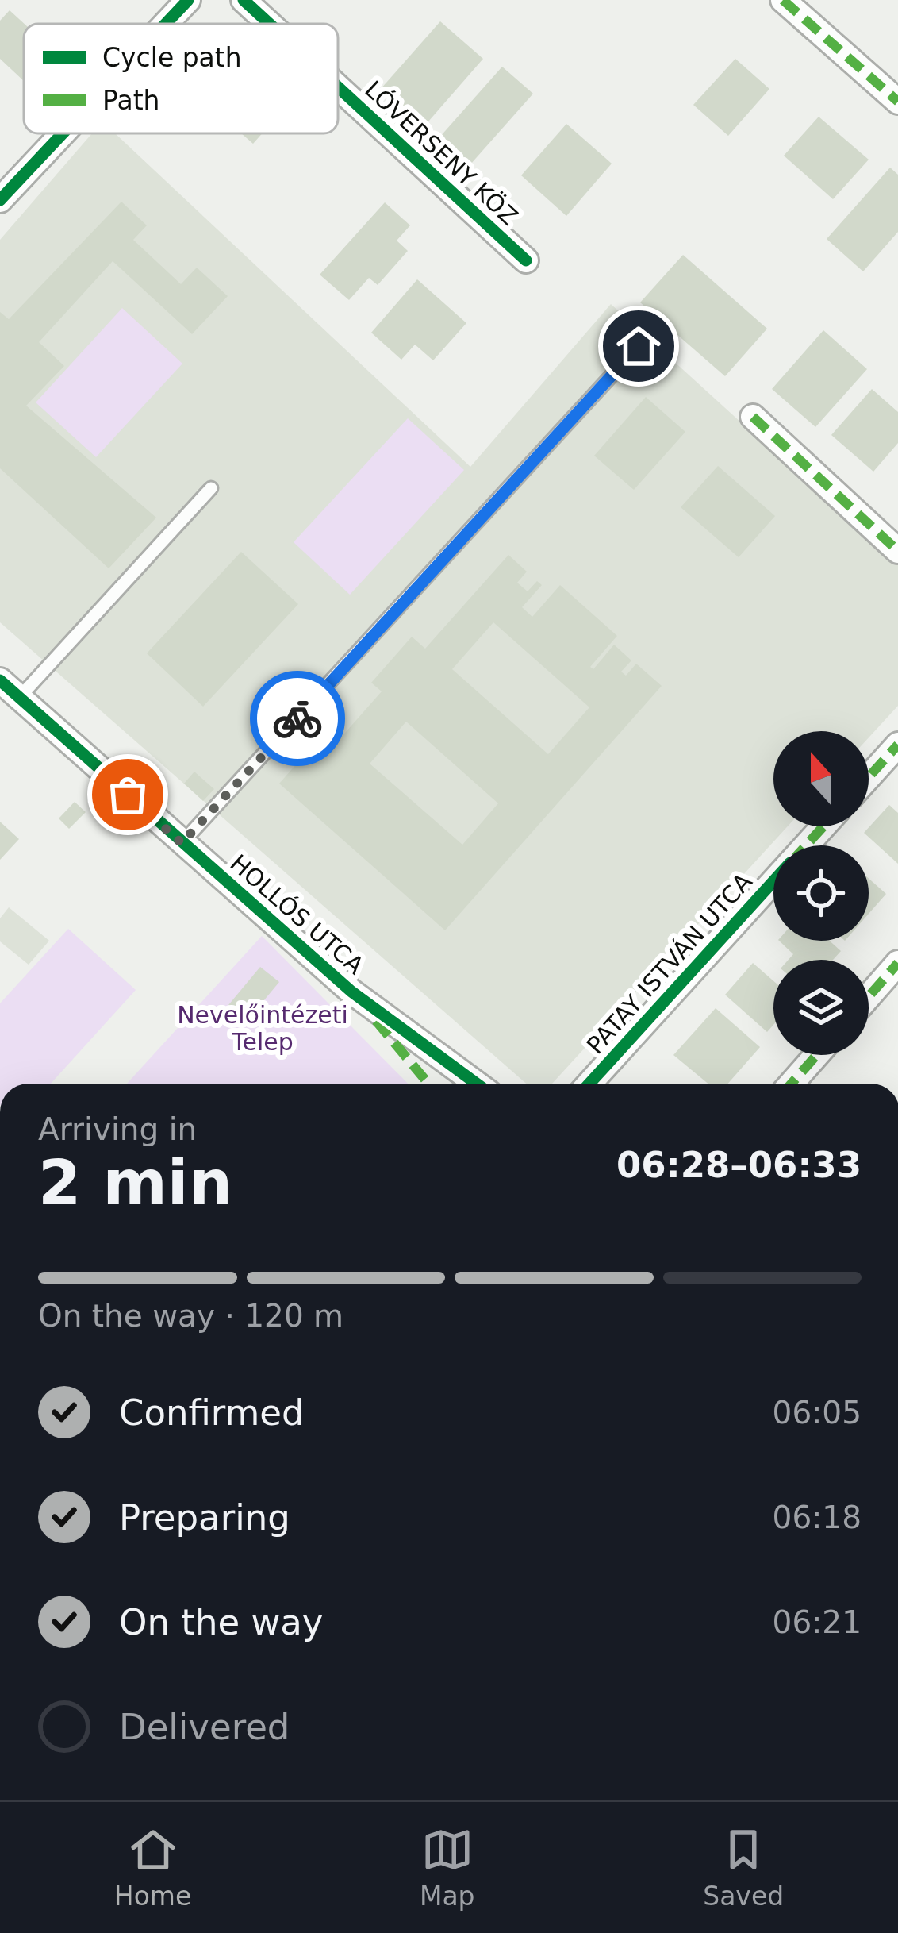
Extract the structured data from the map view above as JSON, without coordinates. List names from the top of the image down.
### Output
{
  "streets": {
    "street": ["LÓVERSENY KÖZ", "HOLLÓS UTCA", "PATAY ISTVÁN UTCA"]
  },
  "parks": ["Nevelőintézeti Telep"],
  "legend": ["Cycle path", "Path"],
  "north": "top",
  "page": {
    "heading": ["2 min", "Arriving in", "06:28–06:33"],
    "bar": "On the way · 120 m",
    "list": [
      ["Confirmed", "06:05"],
      ["Preparing", "06:18"],
      ["On the way", "06:21"],
      "Delivered"
    ],
    "tabs": ["Home", "Map", "Saved"]
  }
}
